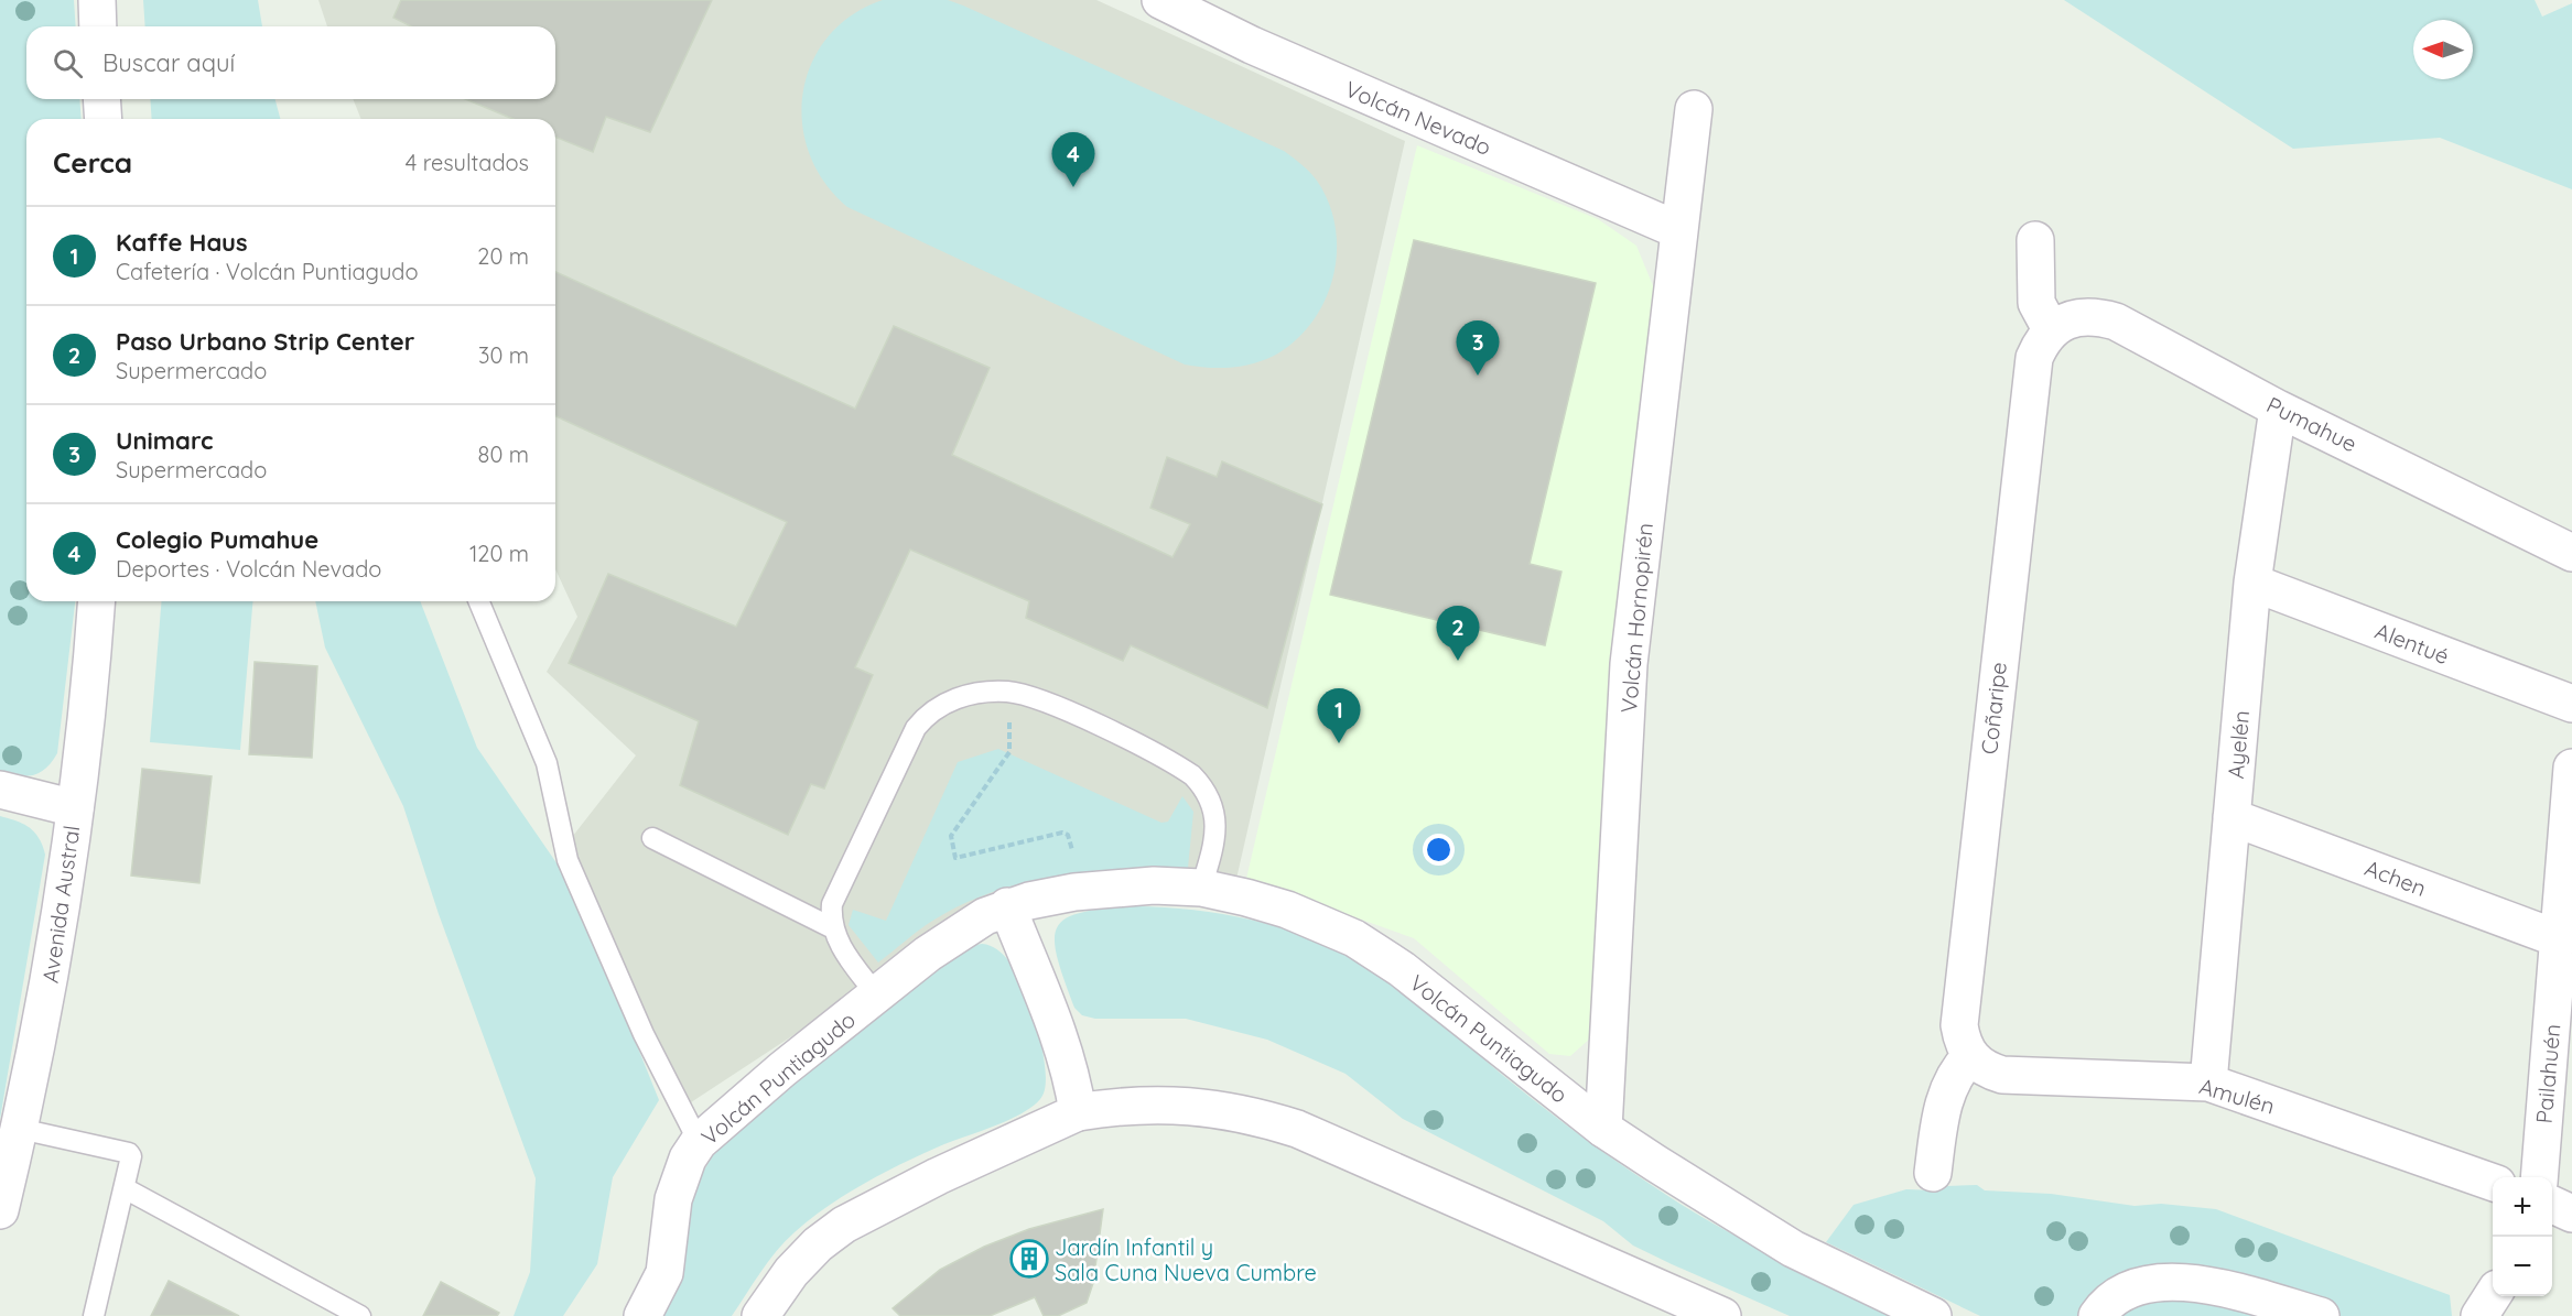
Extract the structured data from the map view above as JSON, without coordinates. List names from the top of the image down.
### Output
{
  "streets": {
    "street": [
      "Volcán Nevado",
      "Pumahue",
      "Volcán Hornopirén",
      "Alentué",
      "Coñaripe",
      "Ayelén",
      "Achen",
      "Avenida Austral",
      "Volcán Puntiagudo",
      "Pailahuén",
      "Amulén"
    ]
  },
  "crossings": [
    ["Volcán Nevado", "Volcán Hornopirén"],
    ["Pumahue", "Coñaripe"],
    ["Pumahue", "Ayelén"],
    ["Volcán Hornopirén", "Volcán Puntiagudo"],
    ["Alentué", "Ayelén"],
    ["Coñaripe", "Amulén"],
    ["Ayelén", "Achen"],
    ["Ayelén", "Amulén"],
    ["Achen", "Pailahuén"]
  ],
  "places": {
    "building": ["Jardín Infantil y Sala Cuna Nueva Cumbre"]
  },
  "north": "left",
  "page": {
    "search": "Buscar aquí",
    "heading": ["Cerca", "4 resultados"],
    "pins": [
      "4",
      "3",
      "2",
      "1"
    ],
    "list": [
      {
        "mark": "1",
        "name": "Kaffe Haus",
        "note": "Cafetería · Volcán Puntiagudo",
        "value": "20 m"
      },
      {
        "mark": "2",
        "name": "Paso Urbano Strip Center",
        "note": "Supermercado",
        "value": "30 m"
      },
      {
        "mark": "3",
        "name": "Unimarc",
        "note": "Supermercado",
        "value": "80 m"
      },
      {
        "mark": "4",
        "name": "Colegio Pumahue",
        "note": "Deportes · Volcán Nevado",
        "value": "120 m"
      }
    ],
    "map_buttons": ["+", "−"]
  }
}
